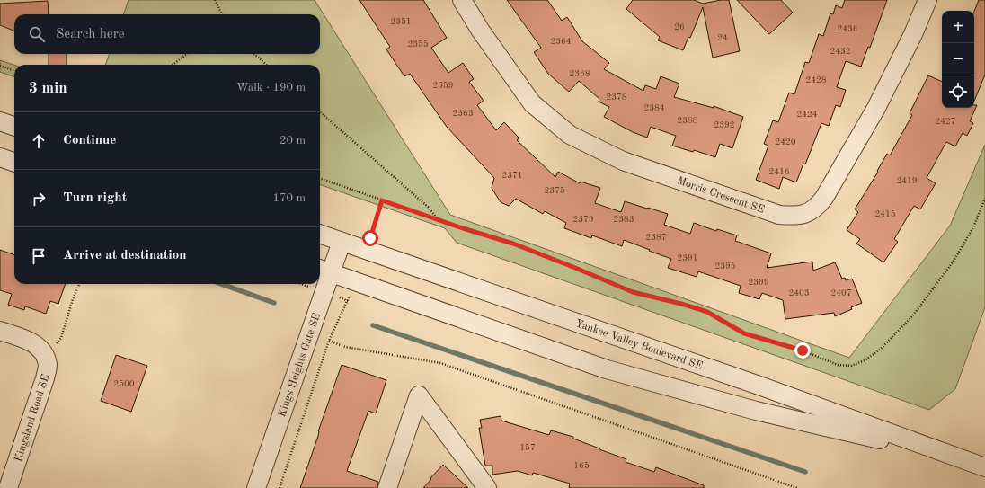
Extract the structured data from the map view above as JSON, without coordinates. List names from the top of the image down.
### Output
{
  "streets": {
    "street": [
      "Morris Crescent SE",
      "Yankee Valley Boulevard SE",
      "Kings Heights Gate SE",
      "Kingsland Road SE"
    ]
  },
  "crossings": [
    ["Yankee Valley Boulevard SE", "Kings Heights Gate SE"]
  ],
  "house_numbers": [
    "2351",
    "26",
    "2436",
    "24",
    "2364",
    "2355",
    "2432",
    "2368",
    "2428",
    "2359",
    "2378",
    "2384",
    "2363",
    "2424",
    "2388",
    "2427",
    "2392",
    "2420",
    "2416",
    "2371",
    "2419",
    "2375",
    "2415",
    "2379",
    "2383",
    "2387",
    "2391",
    "2395",
    "2399",
    "2403",
    "2407",
    "2500",
    "157",
    "165"
  ],
  "page": {
    "map_buttons": ["+", "−"],
    "search": "Search here",
    "heading": ["3 min", "Walk · 190 m"],
    "list": [
      ["Continue", "20 m"],
      ["Turn right", "170 m"],
      "Arrive at destination"
    ]
  }
}
